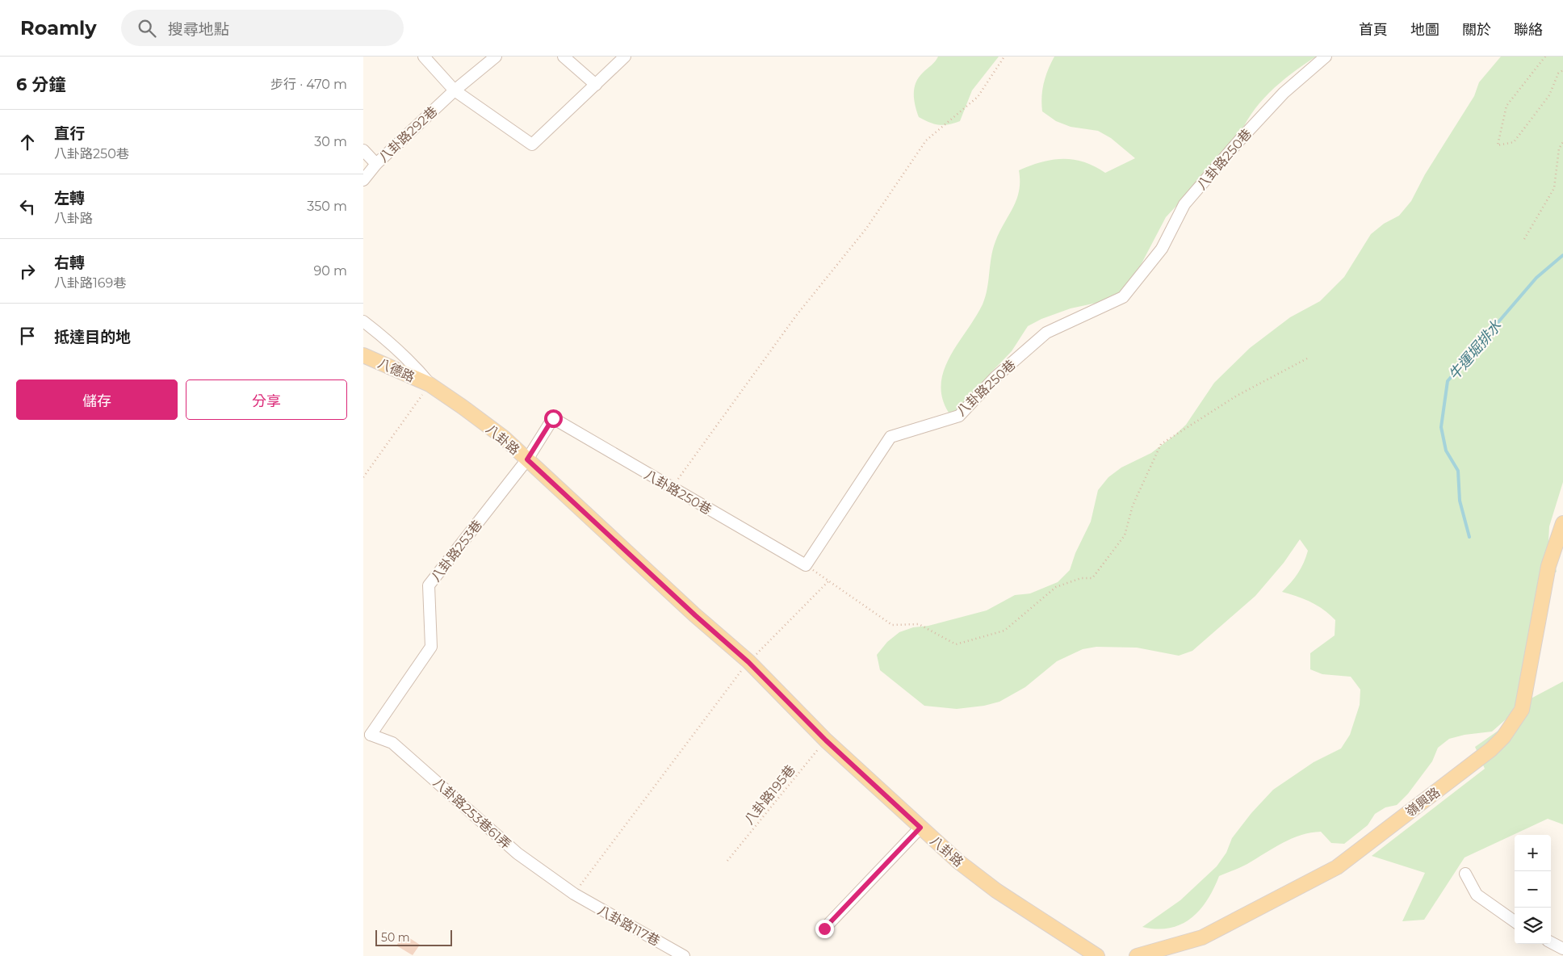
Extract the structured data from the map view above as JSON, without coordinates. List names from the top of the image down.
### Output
{
  "streets": {
    "main road": ["八德路", "八卦路", "嶺興路"],
    "street": [
      "八卦路292巷",
      "八卦路250巷",
      "八卦路253巷",
      "八卦路253巷61弄",
      "八卦路117巷"
    ],
    "path": ["八卦路195巷"]
  },
  "crossings": [
    ["八卦路250巷", "八卦路"],
    ["八卦路250巷", "八卦路253巷"],
    ["八德路", "八卦路"],
    ["八卦路", "八卦路253巷"],
    ["八卦路", "八卦路195巷"],
    ["八卦路253巷", "八卦路253巷61弄"],
    ["八卦路253巷61弄", "八卦路117巷"]
  ],
  "water": ["牛運堀排水"],
  "scale_bar": "50 m",
  "page": {
    "header": "Roamly",
    "search": "搜尋地點",
    "nav": [
      "首頁",
      "地圖",
      "關於",
      "聯絡"
    ],
    "heading": ["6 分鐘", "步行 · 470 m"],
    "list": [
      ["直行", "八卦路250巷", "30 m"],
      ["左轉", "八卦路", "350 m"],
      ["右轉", "八卦路169巷", "90 m"],
      "抵達目的地"
    ],
    "buttons": ["儲存", "分享"],
    "map_buttons": ["+", "−"],
    "scale": "50 m"
  }
}
